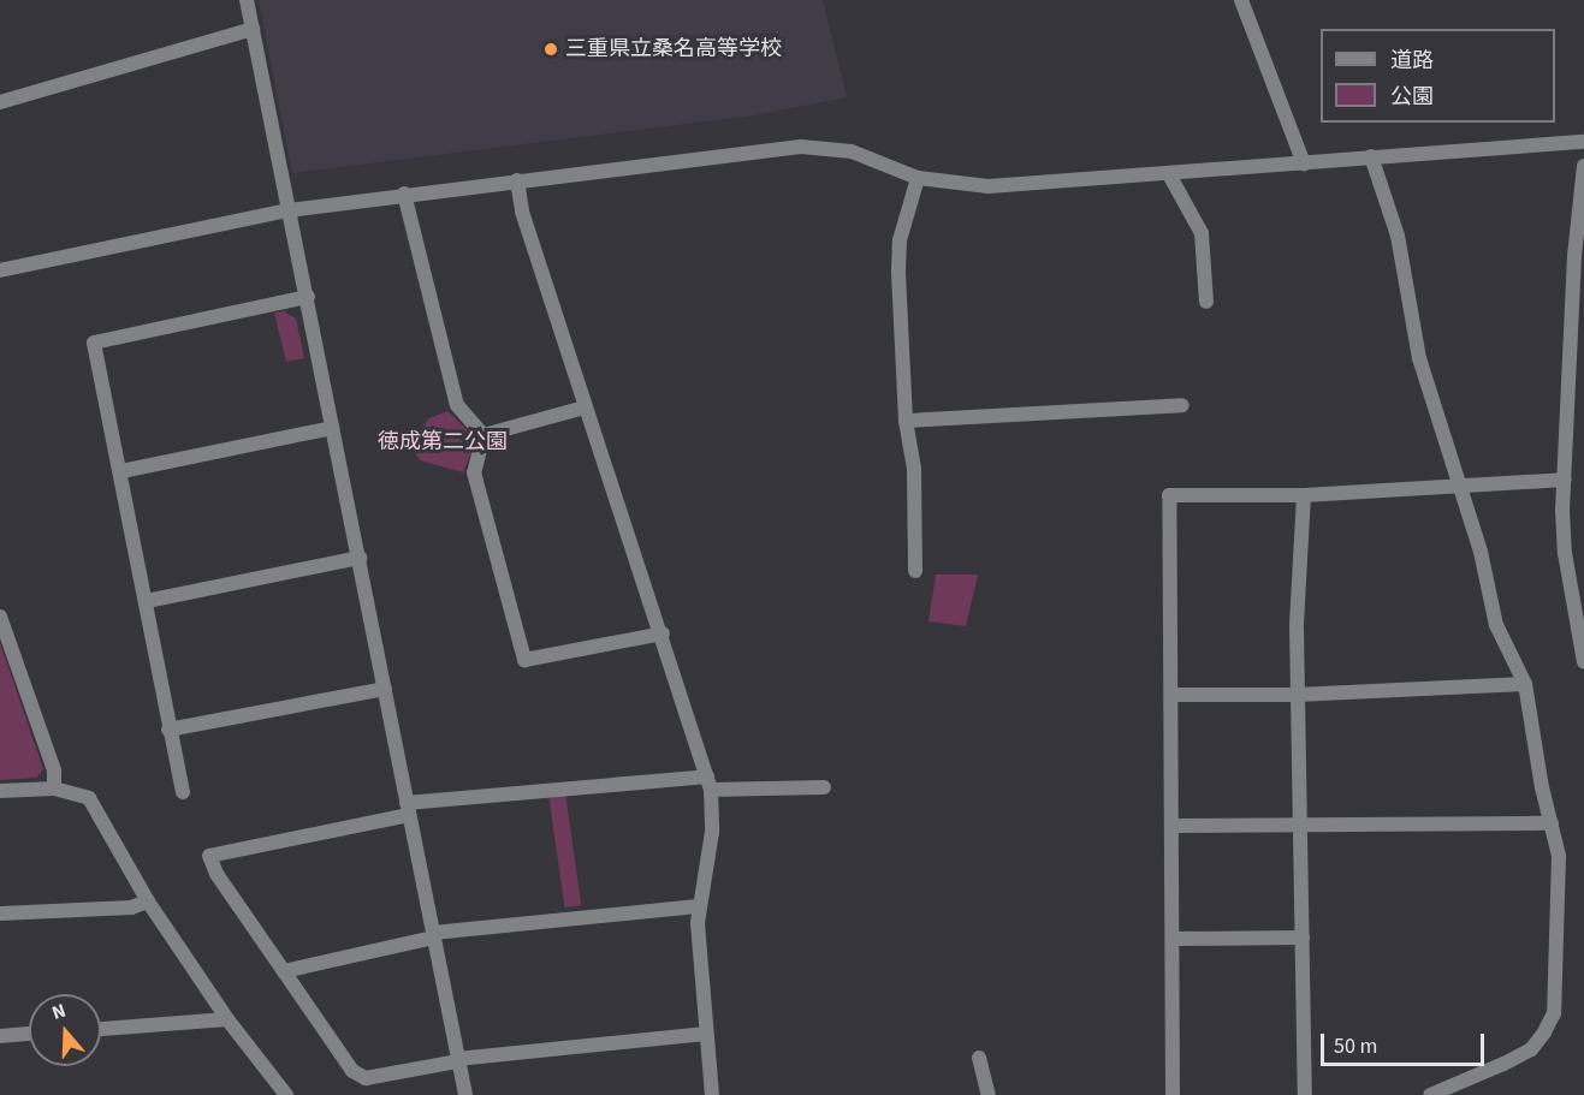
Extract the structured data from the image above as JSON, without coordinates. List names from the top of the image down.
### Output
{
  "parks": ["徳成第二公園"],
  "places": ["三重県立桑名高等学校"],
  "legend": ["道路", "公園"],
  "scale_bar": "50 m",
  "north": "top"
}
